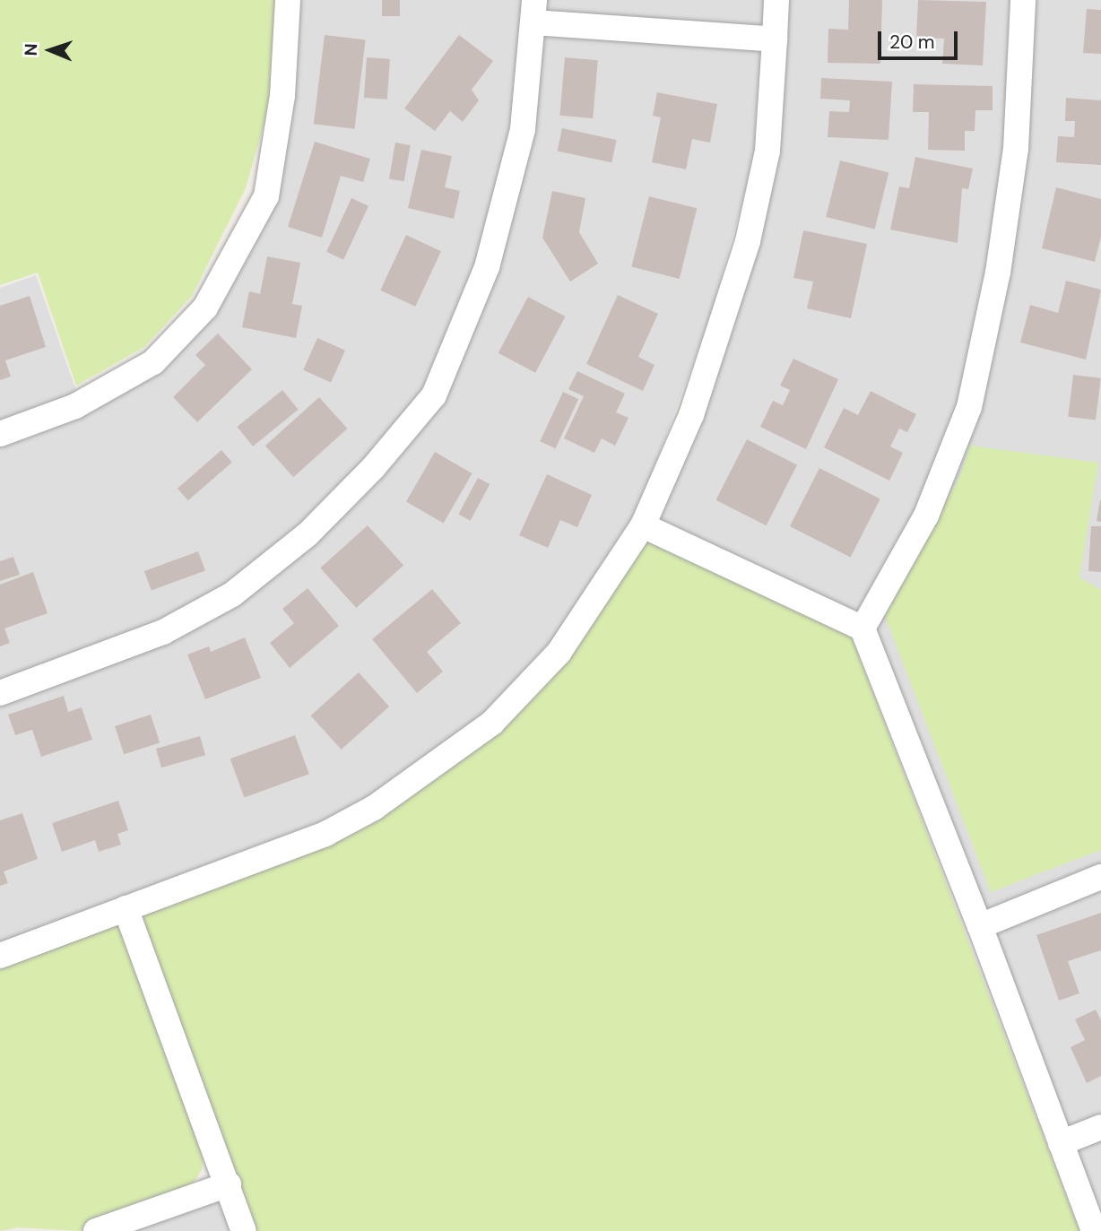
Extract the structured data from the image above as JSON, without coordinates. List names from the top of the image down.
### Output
{
  "scale_bar": "20 m",
  "north": "left"
}
